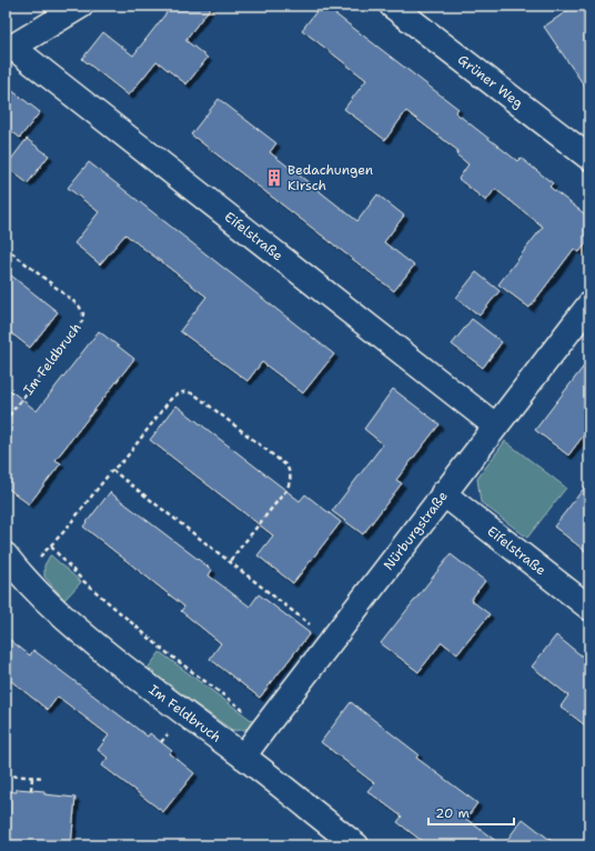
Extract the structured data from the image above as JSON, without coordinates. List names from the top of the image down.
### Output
{
  "streets": {
    "street": [
      "Grüner Weg",
      "Eifelstraße",
      "Im Feldbruch",
      "Nürburgstraße"
    ]
  },
  "crossings": [
    ["Eifelstraße", "Nürburgstraße"],
    ["Im Feldbruch", "Nürburgstraße"]
  ],
  "places": {
    "building": ["Bedachungen Kirsch"]
  },
  "scale_bar": "20 m"
}
